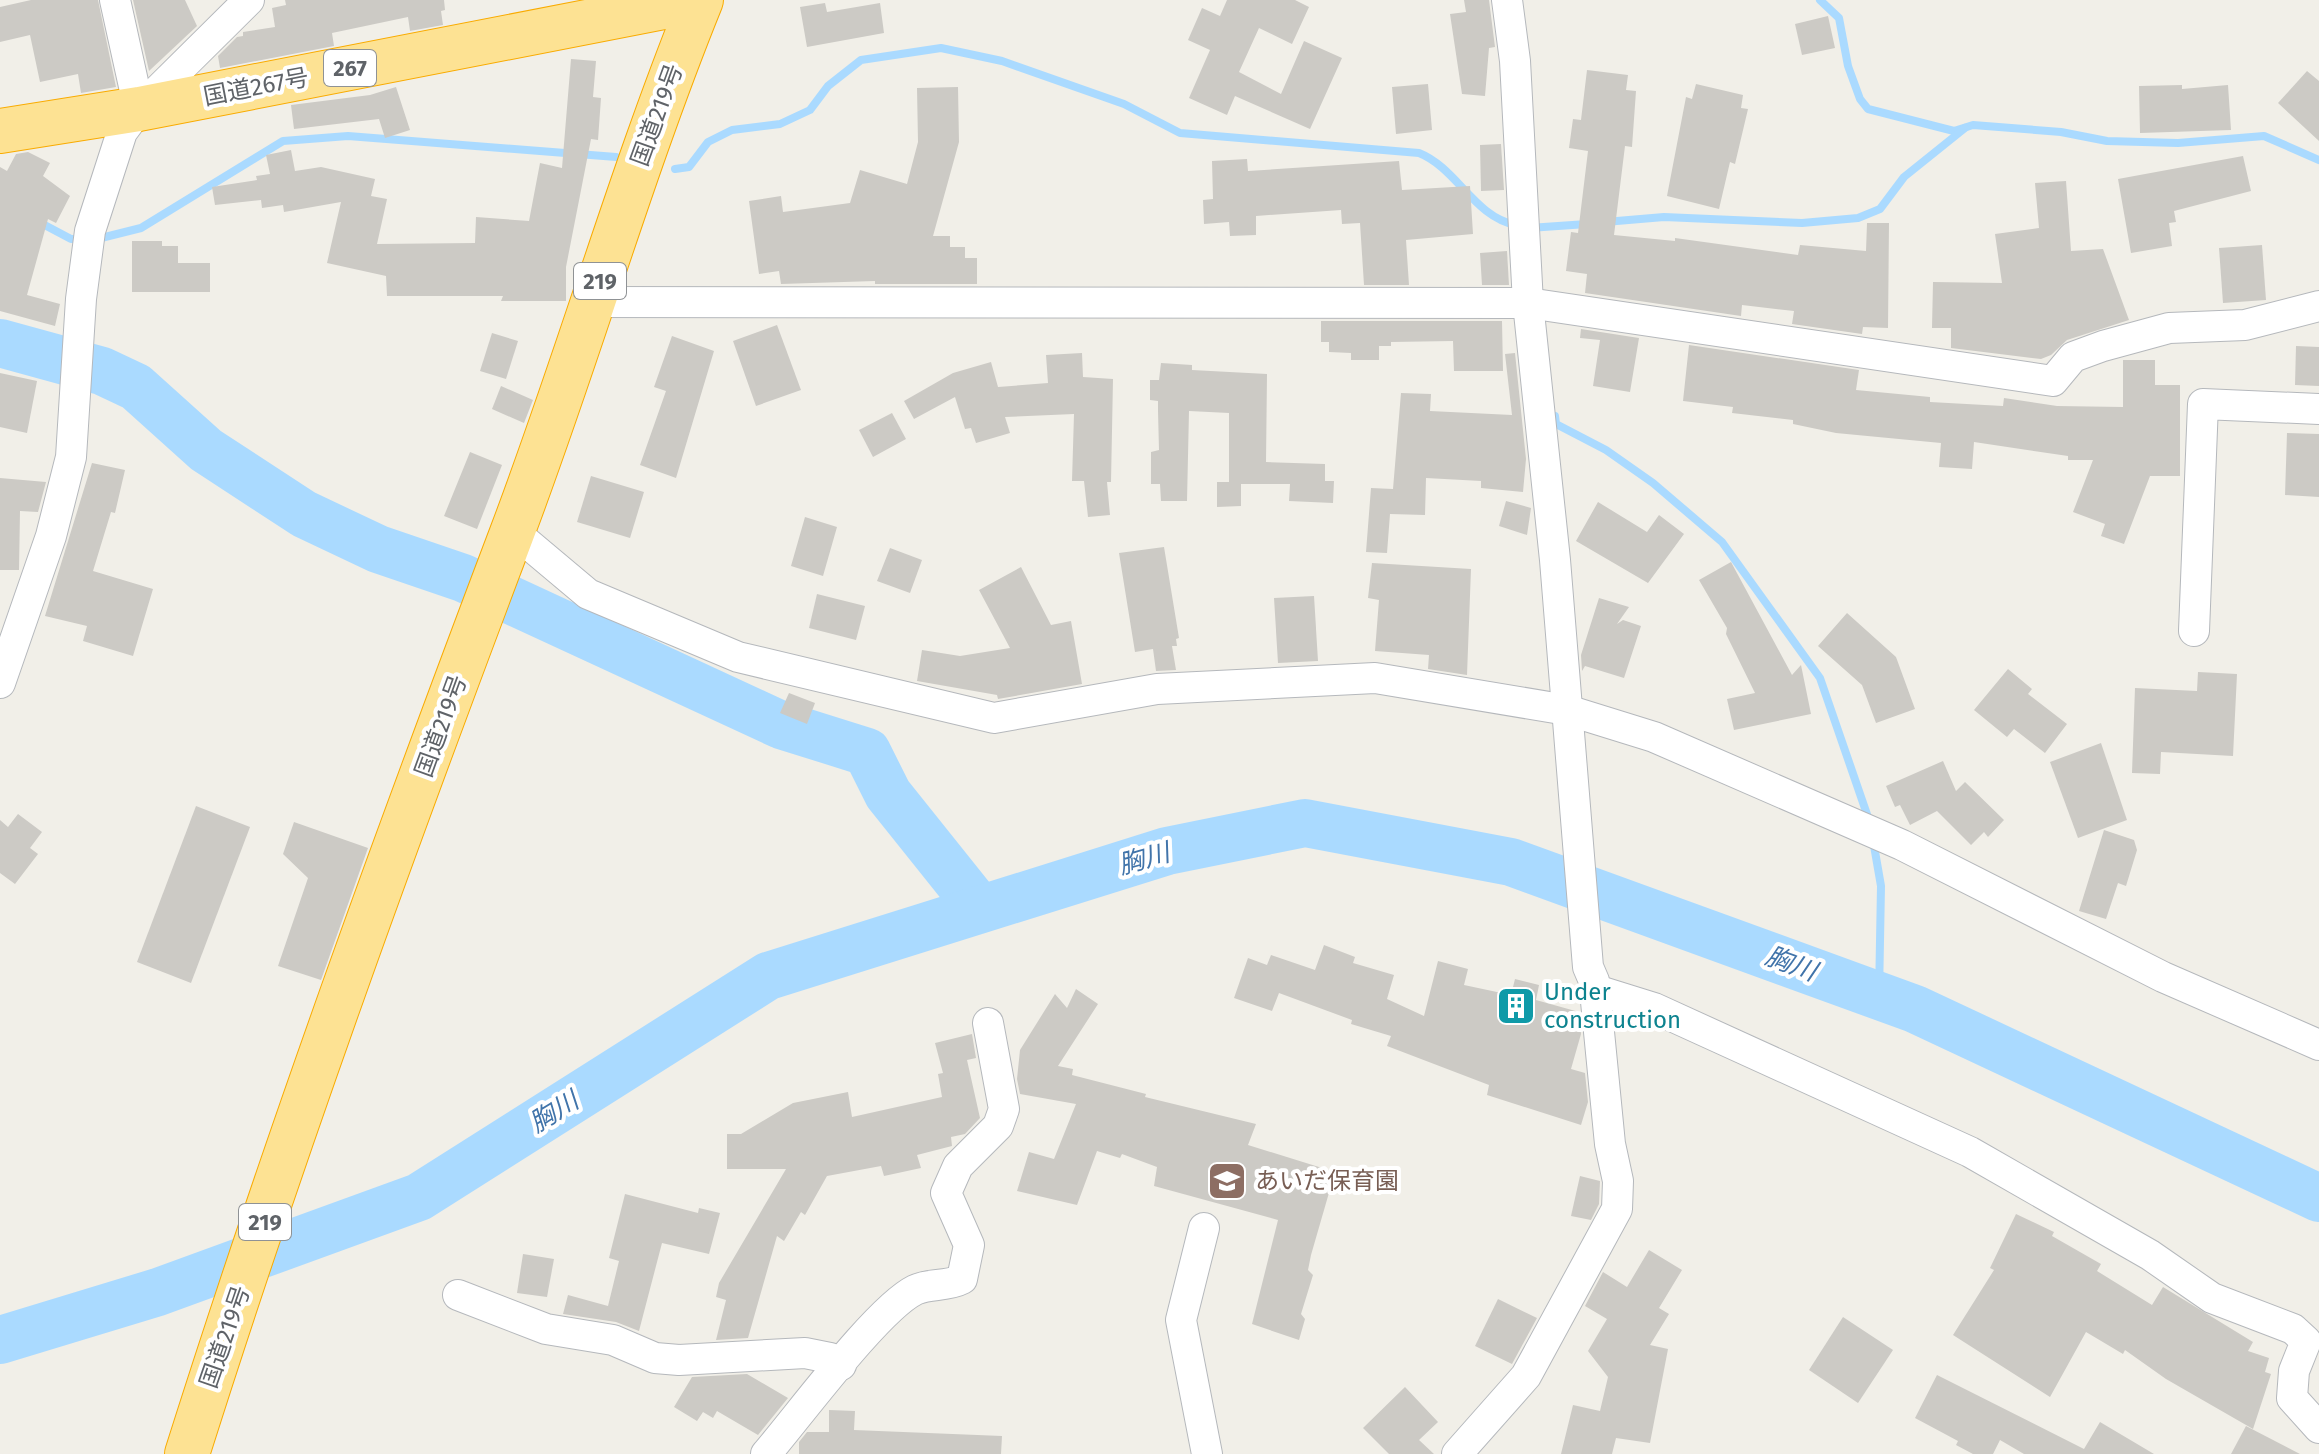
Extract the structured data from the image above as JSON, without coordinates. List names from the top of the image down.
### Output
{
  "streets": {
    "highway": [
      "267",
      "国道267号",
      "国道219号",
      "219"
    ]
  },
  "crossings": [
    ["国道267号", "国道219号"]
  ],
  "water": ["胸川"],
  "places": {
    "building": ["Under construction"],
    "school or university": ["あいだ保育園"]
  }
}
